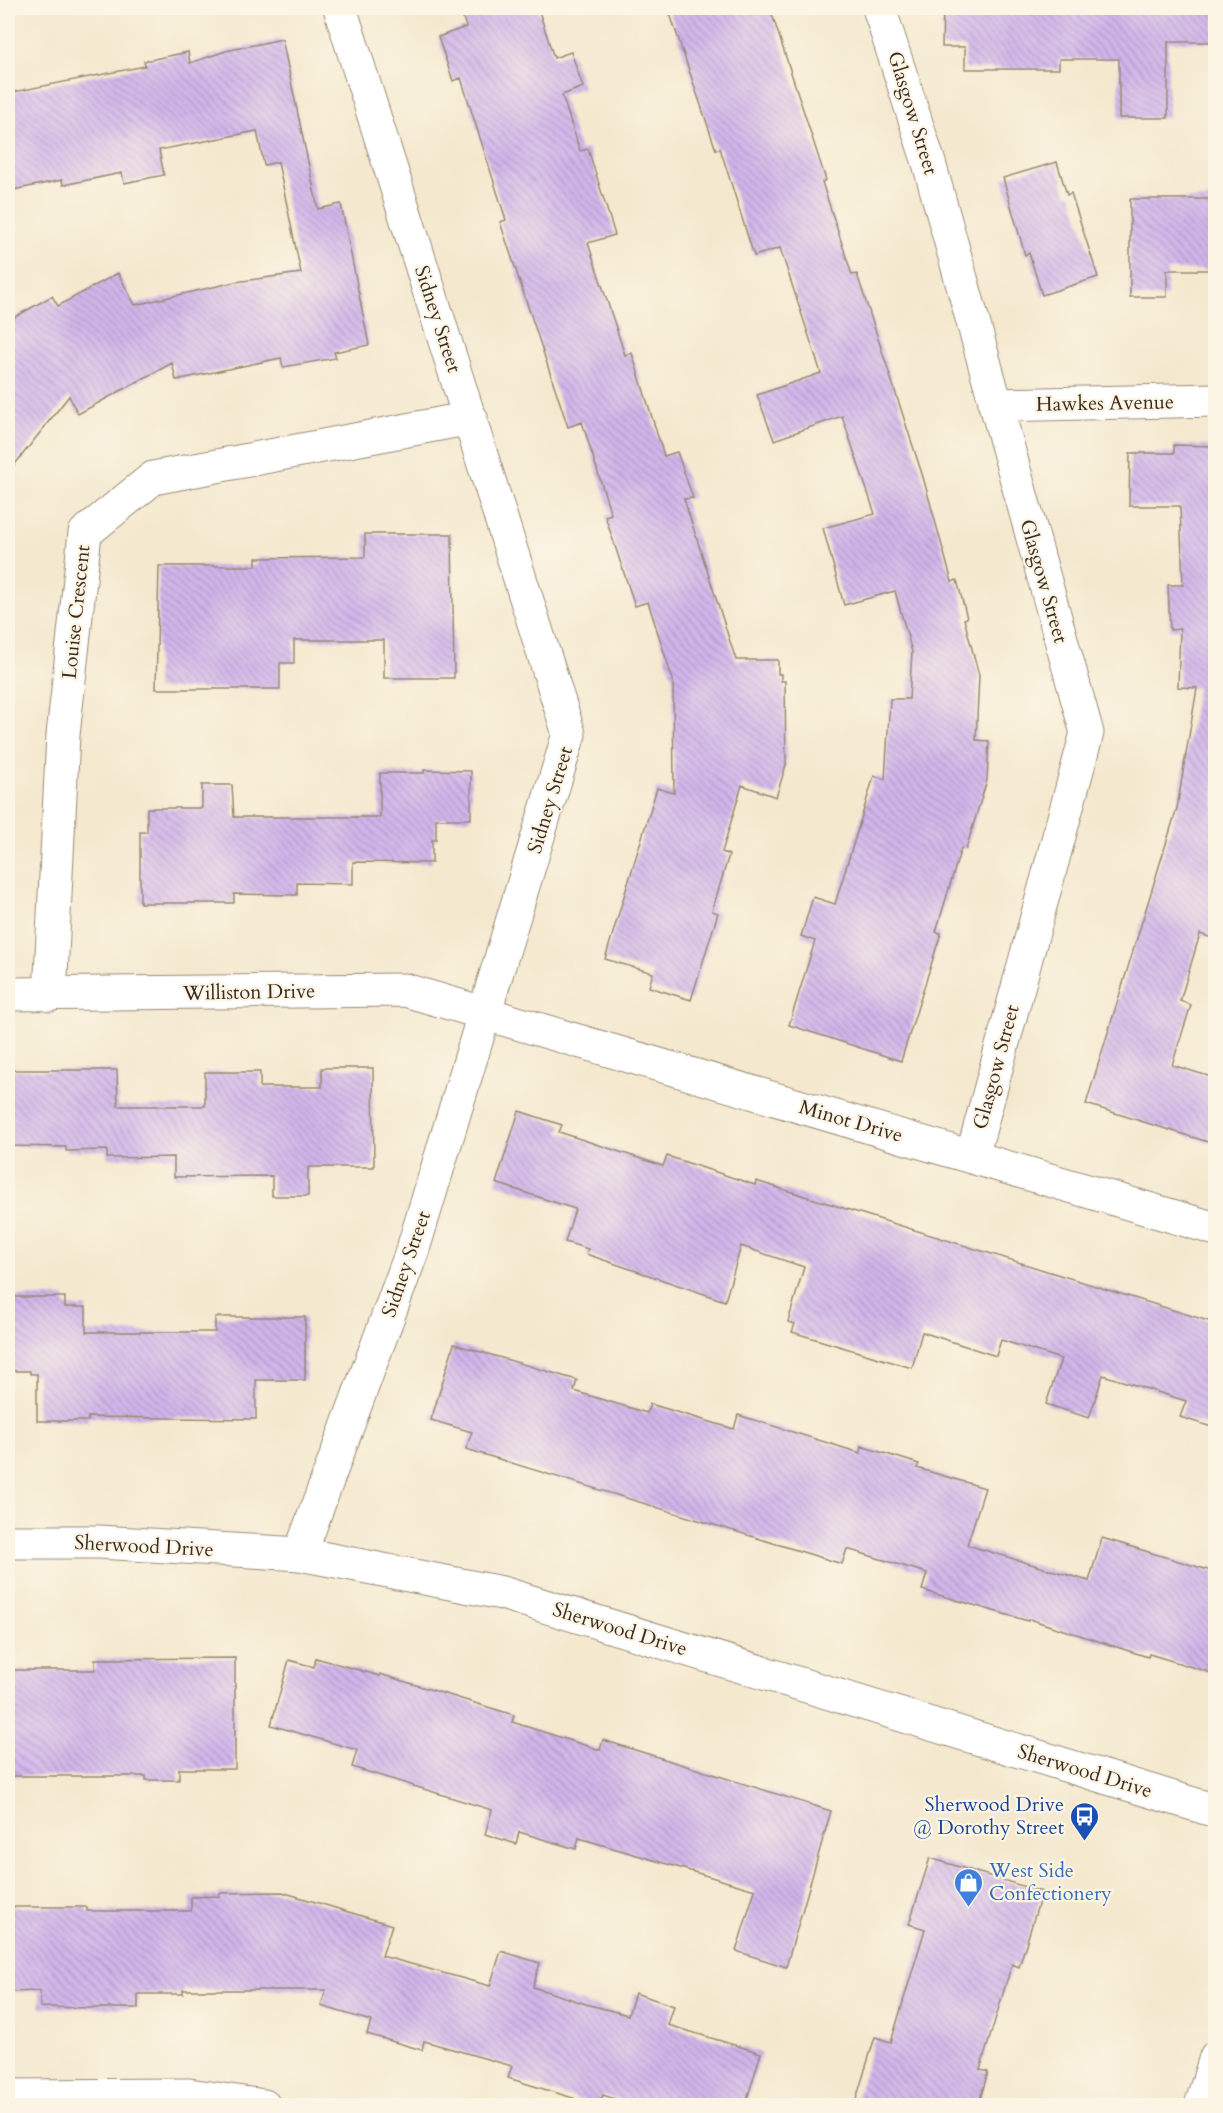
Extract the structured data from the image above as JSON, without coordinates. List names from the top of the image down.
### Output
{
  "streets": {
    "street": [
      "Glasgow Street",
      "Sidney Street",
      "Hawkes Avenue",
      "Louise Crescent",
      "Williston Drive",
      "Minot Drive",
      "Sherwood Drive"
    ]
  },
  "crossings": [
    ["Glasgow Street", "Hawkes Avenue"],
    ["Glasgow Street", "Minot Drive"],
    ["Sidney Street", "Louise Crescent"],
    ["Sidney Street", "Williston Drive"],
    ["Sidney Street", "Minot Drive"],
    ["Sidney Street", "Sherwood Drive"],
    ["Louise Crescent", "Williston Drive"],
    ["Williston Drive", "Minot Drive"]
  ],
  "places": {
    "bus stop": ["Sherwood Drive @ Dorothy Street"],
    "shop": ["West Side Confectionery"]
  }
}
